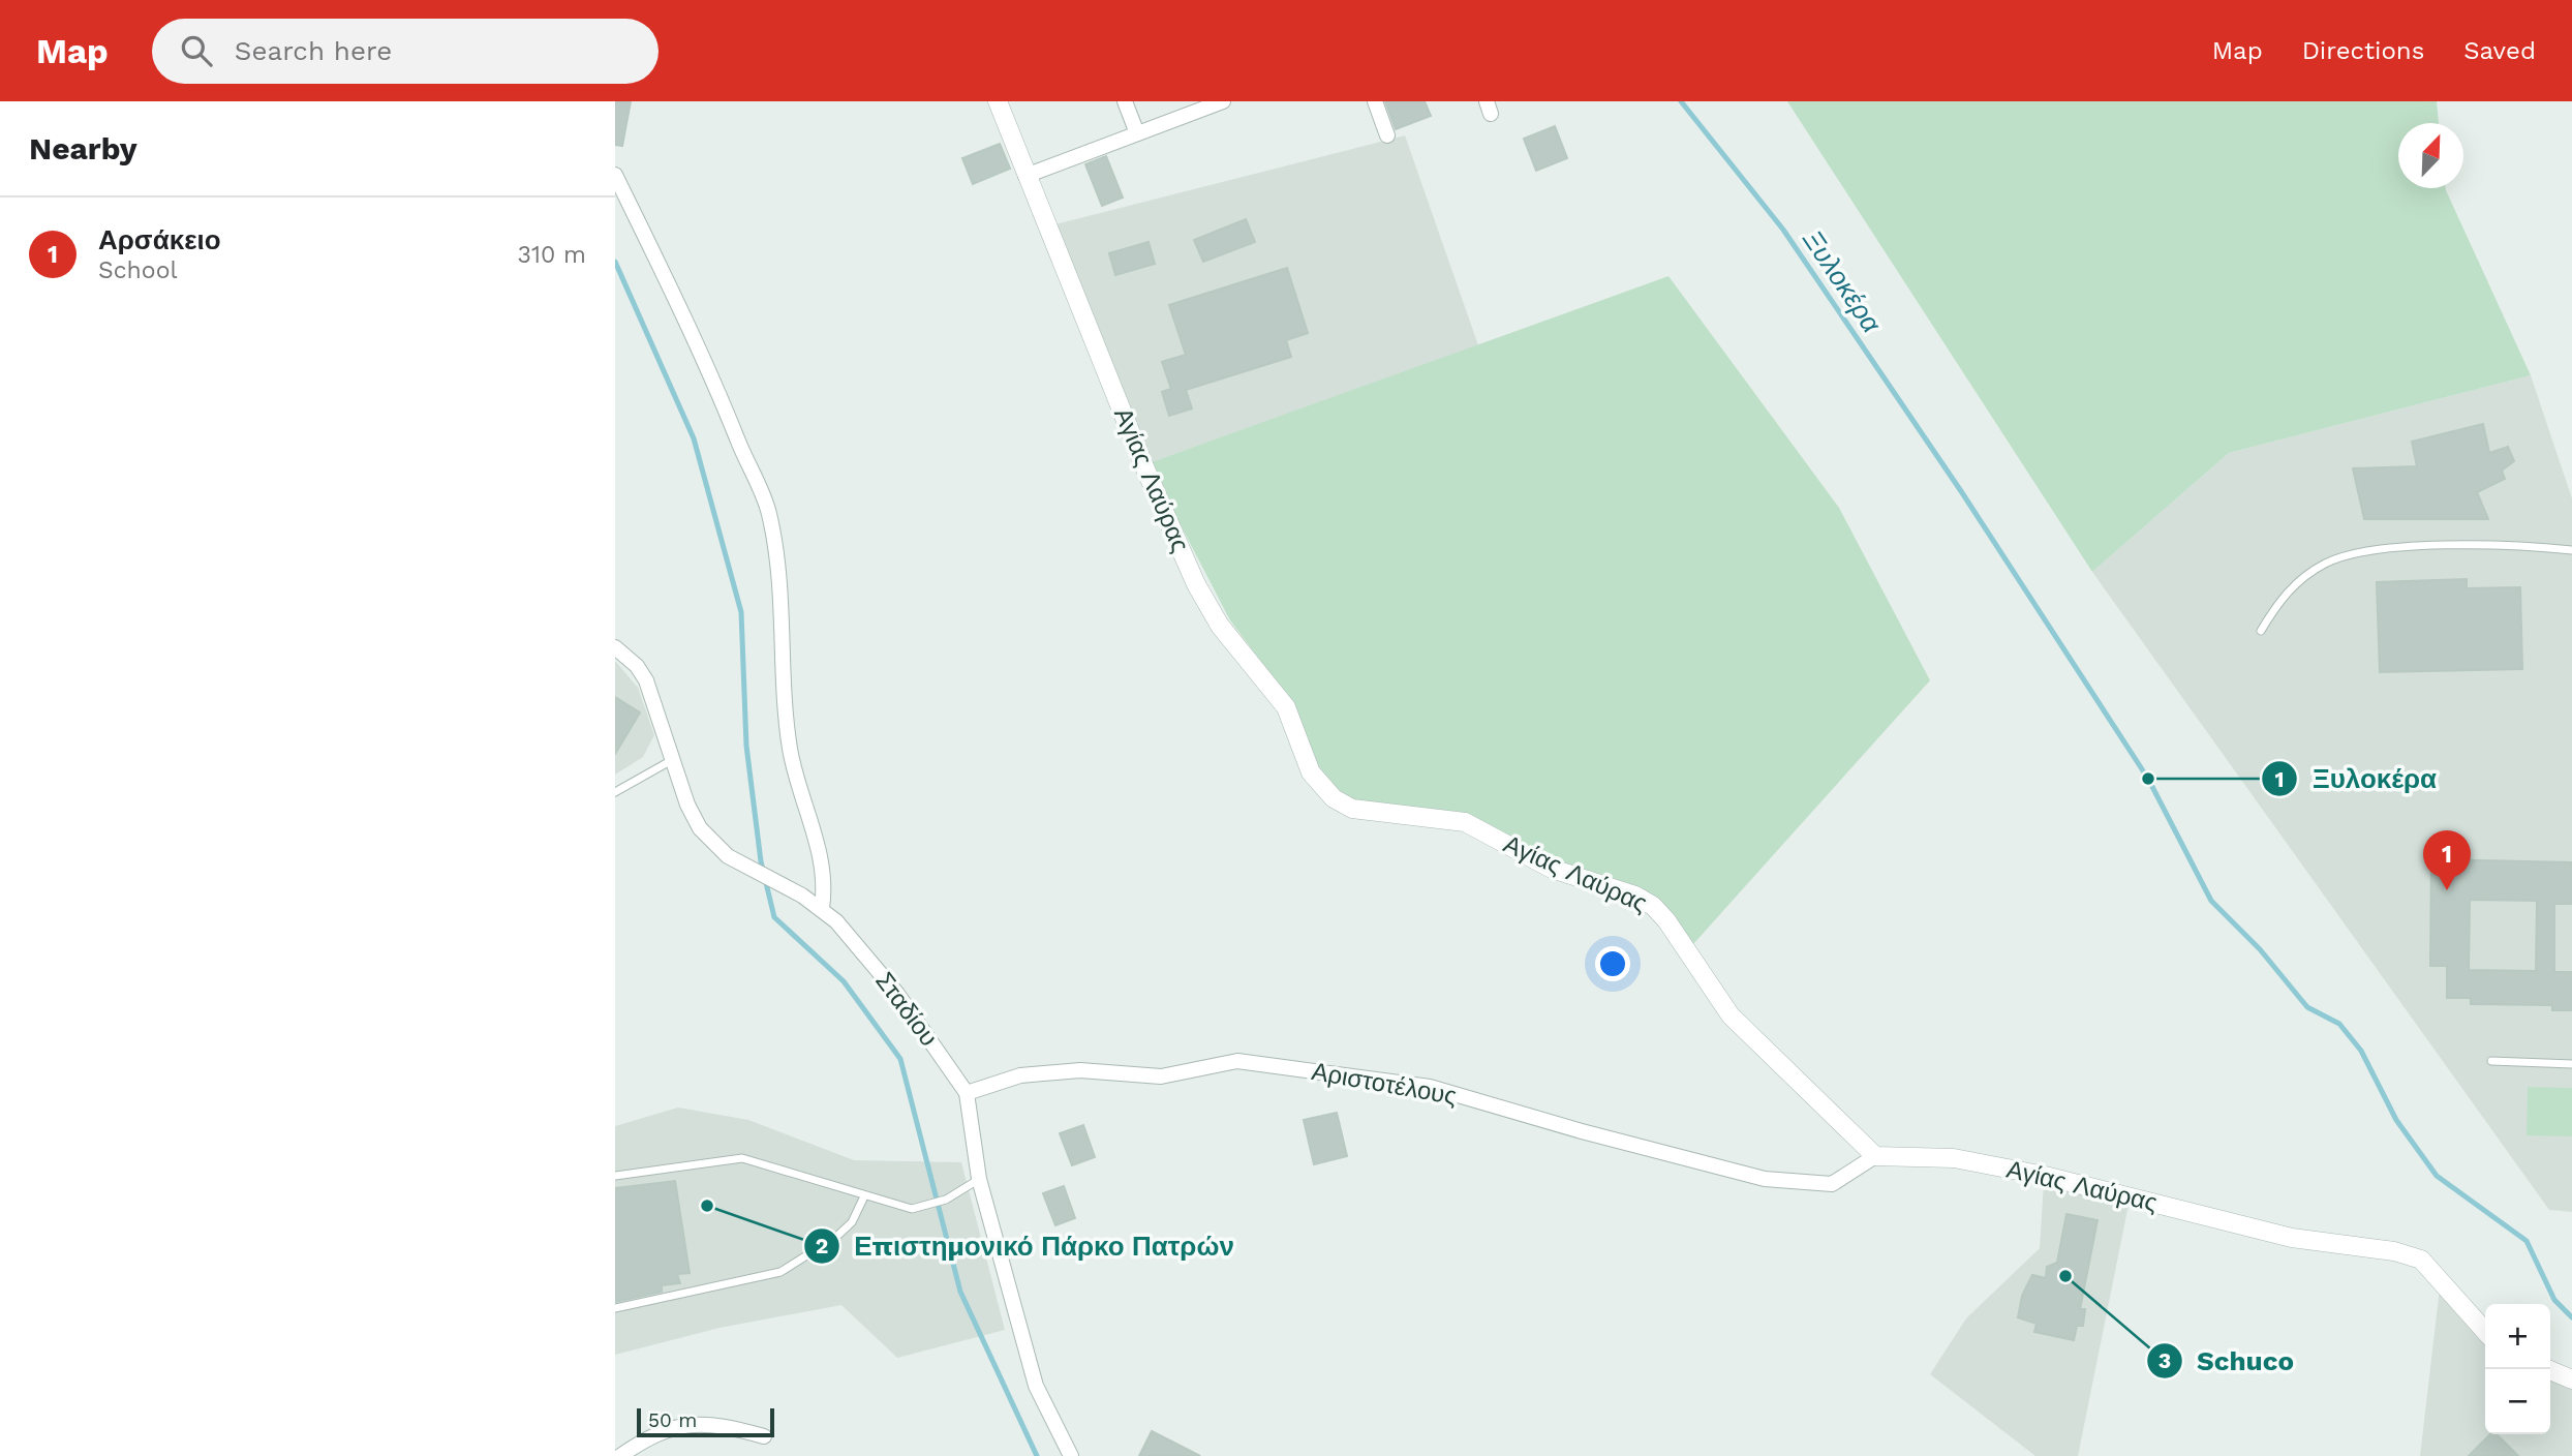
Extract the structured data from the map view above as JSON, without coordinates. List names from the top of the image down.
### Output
{
  "streets": {
    "street": ["Αγίας Λαύρας", "Σταδίου", "Αριστοτέλους"]
  },
  "crossings": [
    ["Αγίας Λαύρας", "Αριστοτέλους"],
    ["Σταδίου", "Αριστοτέλους"]
  ],
  "water": ["Ξυλοκέρα"],
  "places": ["Ξυλοκέρα", "Επιστημονικό Πάρκο Πατρών", "Schuco"],
  "scale_bar": "50 m",
  "north": "top right",
  "page": {
    "header": "Map",
    "search": "Search here",
    "nav": ["Map", "Directions", "Saved"],
    "heading": "Nearby",
    "list": [
      {
        "mark": "1",
        "name": "Αρσάκειο",
        "note": "School",
        "value": "310 m"
      }
    ],
    "pins": "1",
    "map_buttons": ["+", "−"],
    "scale": "50 m"
  }
}
